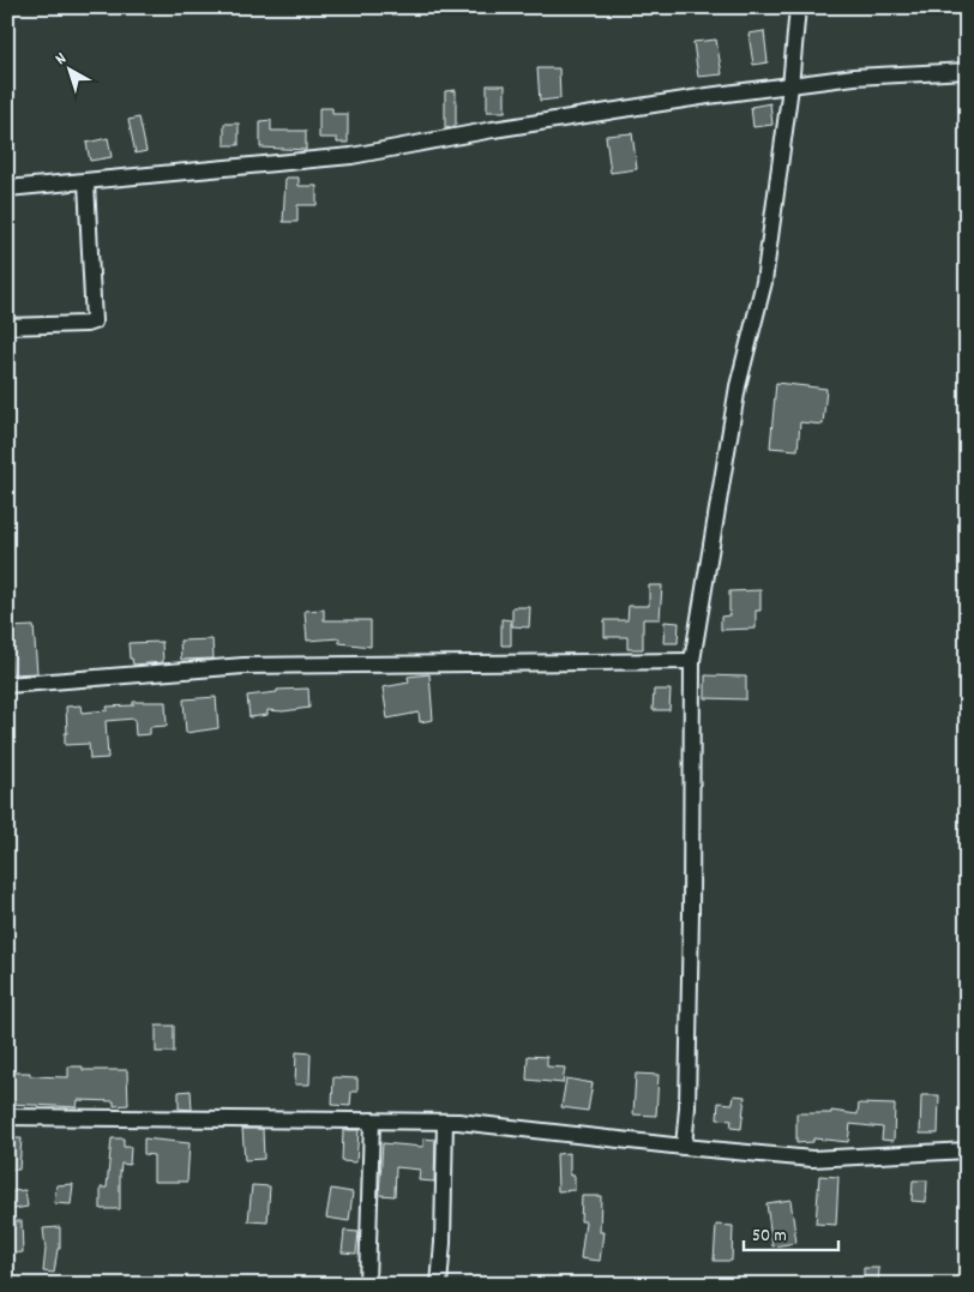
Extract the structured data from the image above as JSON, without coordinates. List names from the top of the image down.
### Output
{
  "scale_bar": "50 m",
  "north": "top left"
}
